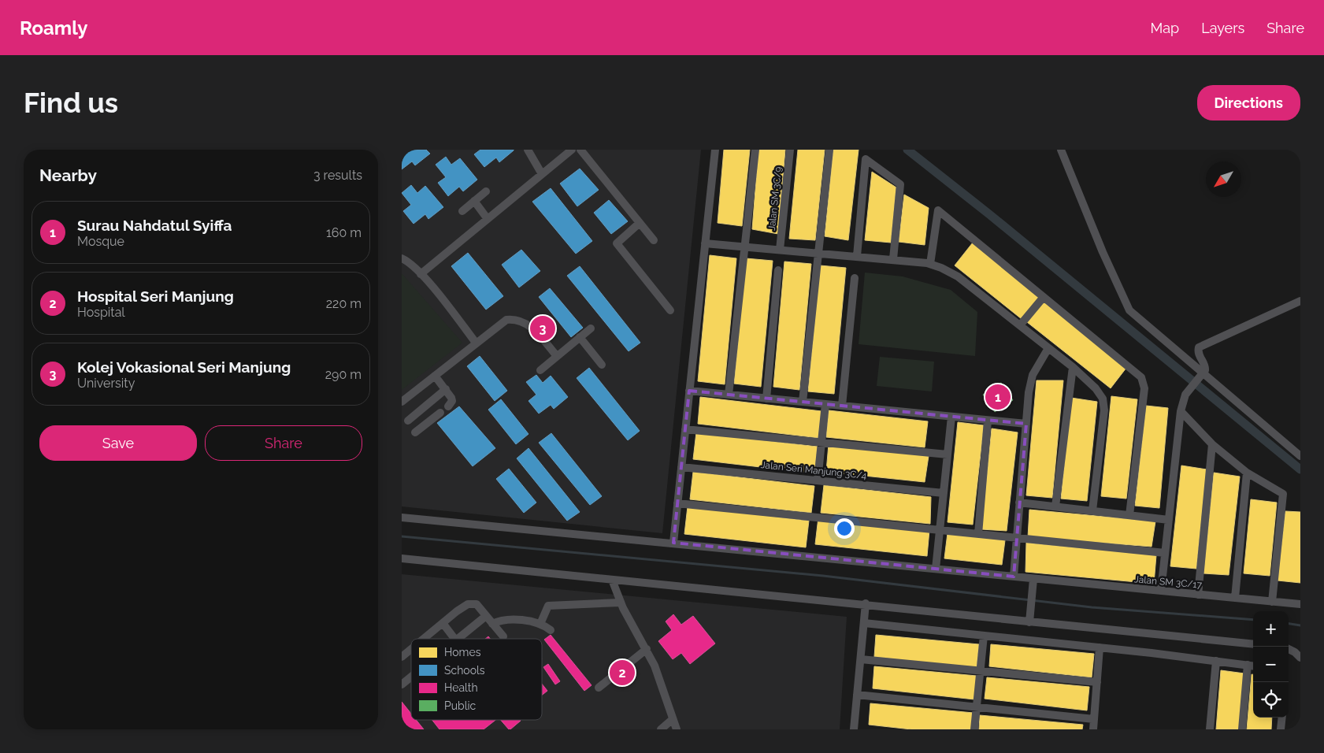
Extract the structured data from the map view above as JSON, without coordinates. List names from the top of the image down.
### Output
{
  "streets": {
    "street": ["Jalan SM 3C/9", "Jalan Seri Manjung 3C/4", "Jalan SM 3C/17"]
  },
  "legend": [
    "Homes",
    "Schools",
    "Health",
    "Public"
  ],
  "north": "bottom left",
  "page": {
    "header": "Roamly",
    "nav": ["Map", "Layers", "Share"],
    "buttons": [
      "Directions",
      ["Save", "Share"]
    ],
    "title": "Find us",
    "heading": ["Nearby", "3 results"],
    "list": [
      {
        "mark": "1",
        "name": "Surau Nahdatul Syiffa",
        "note": "Mosque",
        "value": "160 m"
      },
      {
        "mark": "2",
        "name": "Hospital Seri Manjung",
        "note": "Hospital",
        "value": "220 m"
      },
      {
        "mark": "3",
        "name": "Kolej Vokasional Seri Manjung",
        "note": "University",
        "value": "290 m"
      }
    ],
    "pins": ["3", "1", "2"],
    "map_buttons": ["+", "−"]
  }
}
